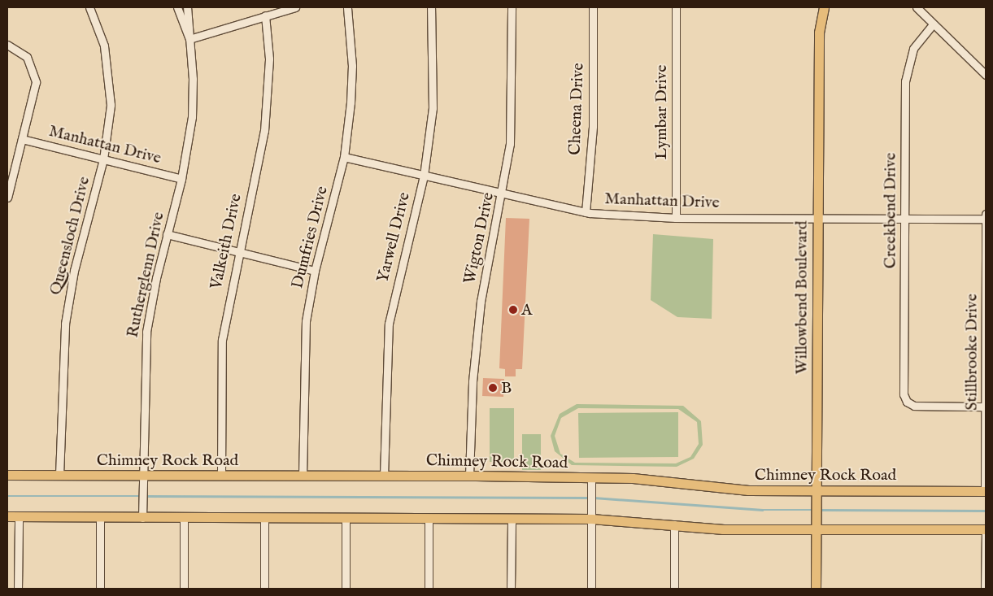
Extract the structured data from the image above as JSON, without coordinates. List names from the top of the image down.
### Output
{
  "streets": {
    "main road": ["Willowbend Boulevard", "Chimney Rock Road"],
    "street": [
      "Cheena Drive",
      "Lymbar Drive",
      "Manhattan Drive",
      "Creekbend Drive",
      "Queensloch Drive",
      "Dumfries Drive",
      "Yarwell Drive",
      "Wigton Drive",
      "Valkeith Drive",
      "Rutherglenn Drive",
      "Stillbrooke Drive"
    ]
  },
  "crossings": [
    ["Cheena Drive", "Manhattan Drive"],
    ["Lymbar Drive", "Manhattan Drive"],
    ["Manhattan Drive", "Creekbend Drive"],
    ["Manhattan Drive", "Queensloch Drive"],
    ["Manhattan Drive", "Dumfries Drive"],
    ["Manhattan Drive", "Yarwell Drive"],
    ["Manhattan Drive", "Wigton Drive"],
    ["Manhattan Drive", "Rutherglenn Drive"],
    ["Manhattan Drive", "Willowbend Boulevard"],
    ["Manhattan Drive", "Stillbrooke Drive"],
    ["Creekbend Drive", "Stillbrooke Drive"],
    ["Queensloch Drive", "Chimney Rock Road"],
    ["Dumfries Drive", "Chimney Rock Road"],
    ["Yarwell Drive", "Chimney Rock Road"],
    ["Wigton Drive", "Chimney Rock Road"],
    ["Valkeith Drive", "Chimney Rock Road"],
    ["Rutherglenn Drive", "Chimney Rock Road"],
    ["Willowbend Boulevard", "Chimney Rock Road"],
    ["Stillbrooke Drive", "Chimney Rock Road"]
  ],
  "places": ["A", "B"]
}
